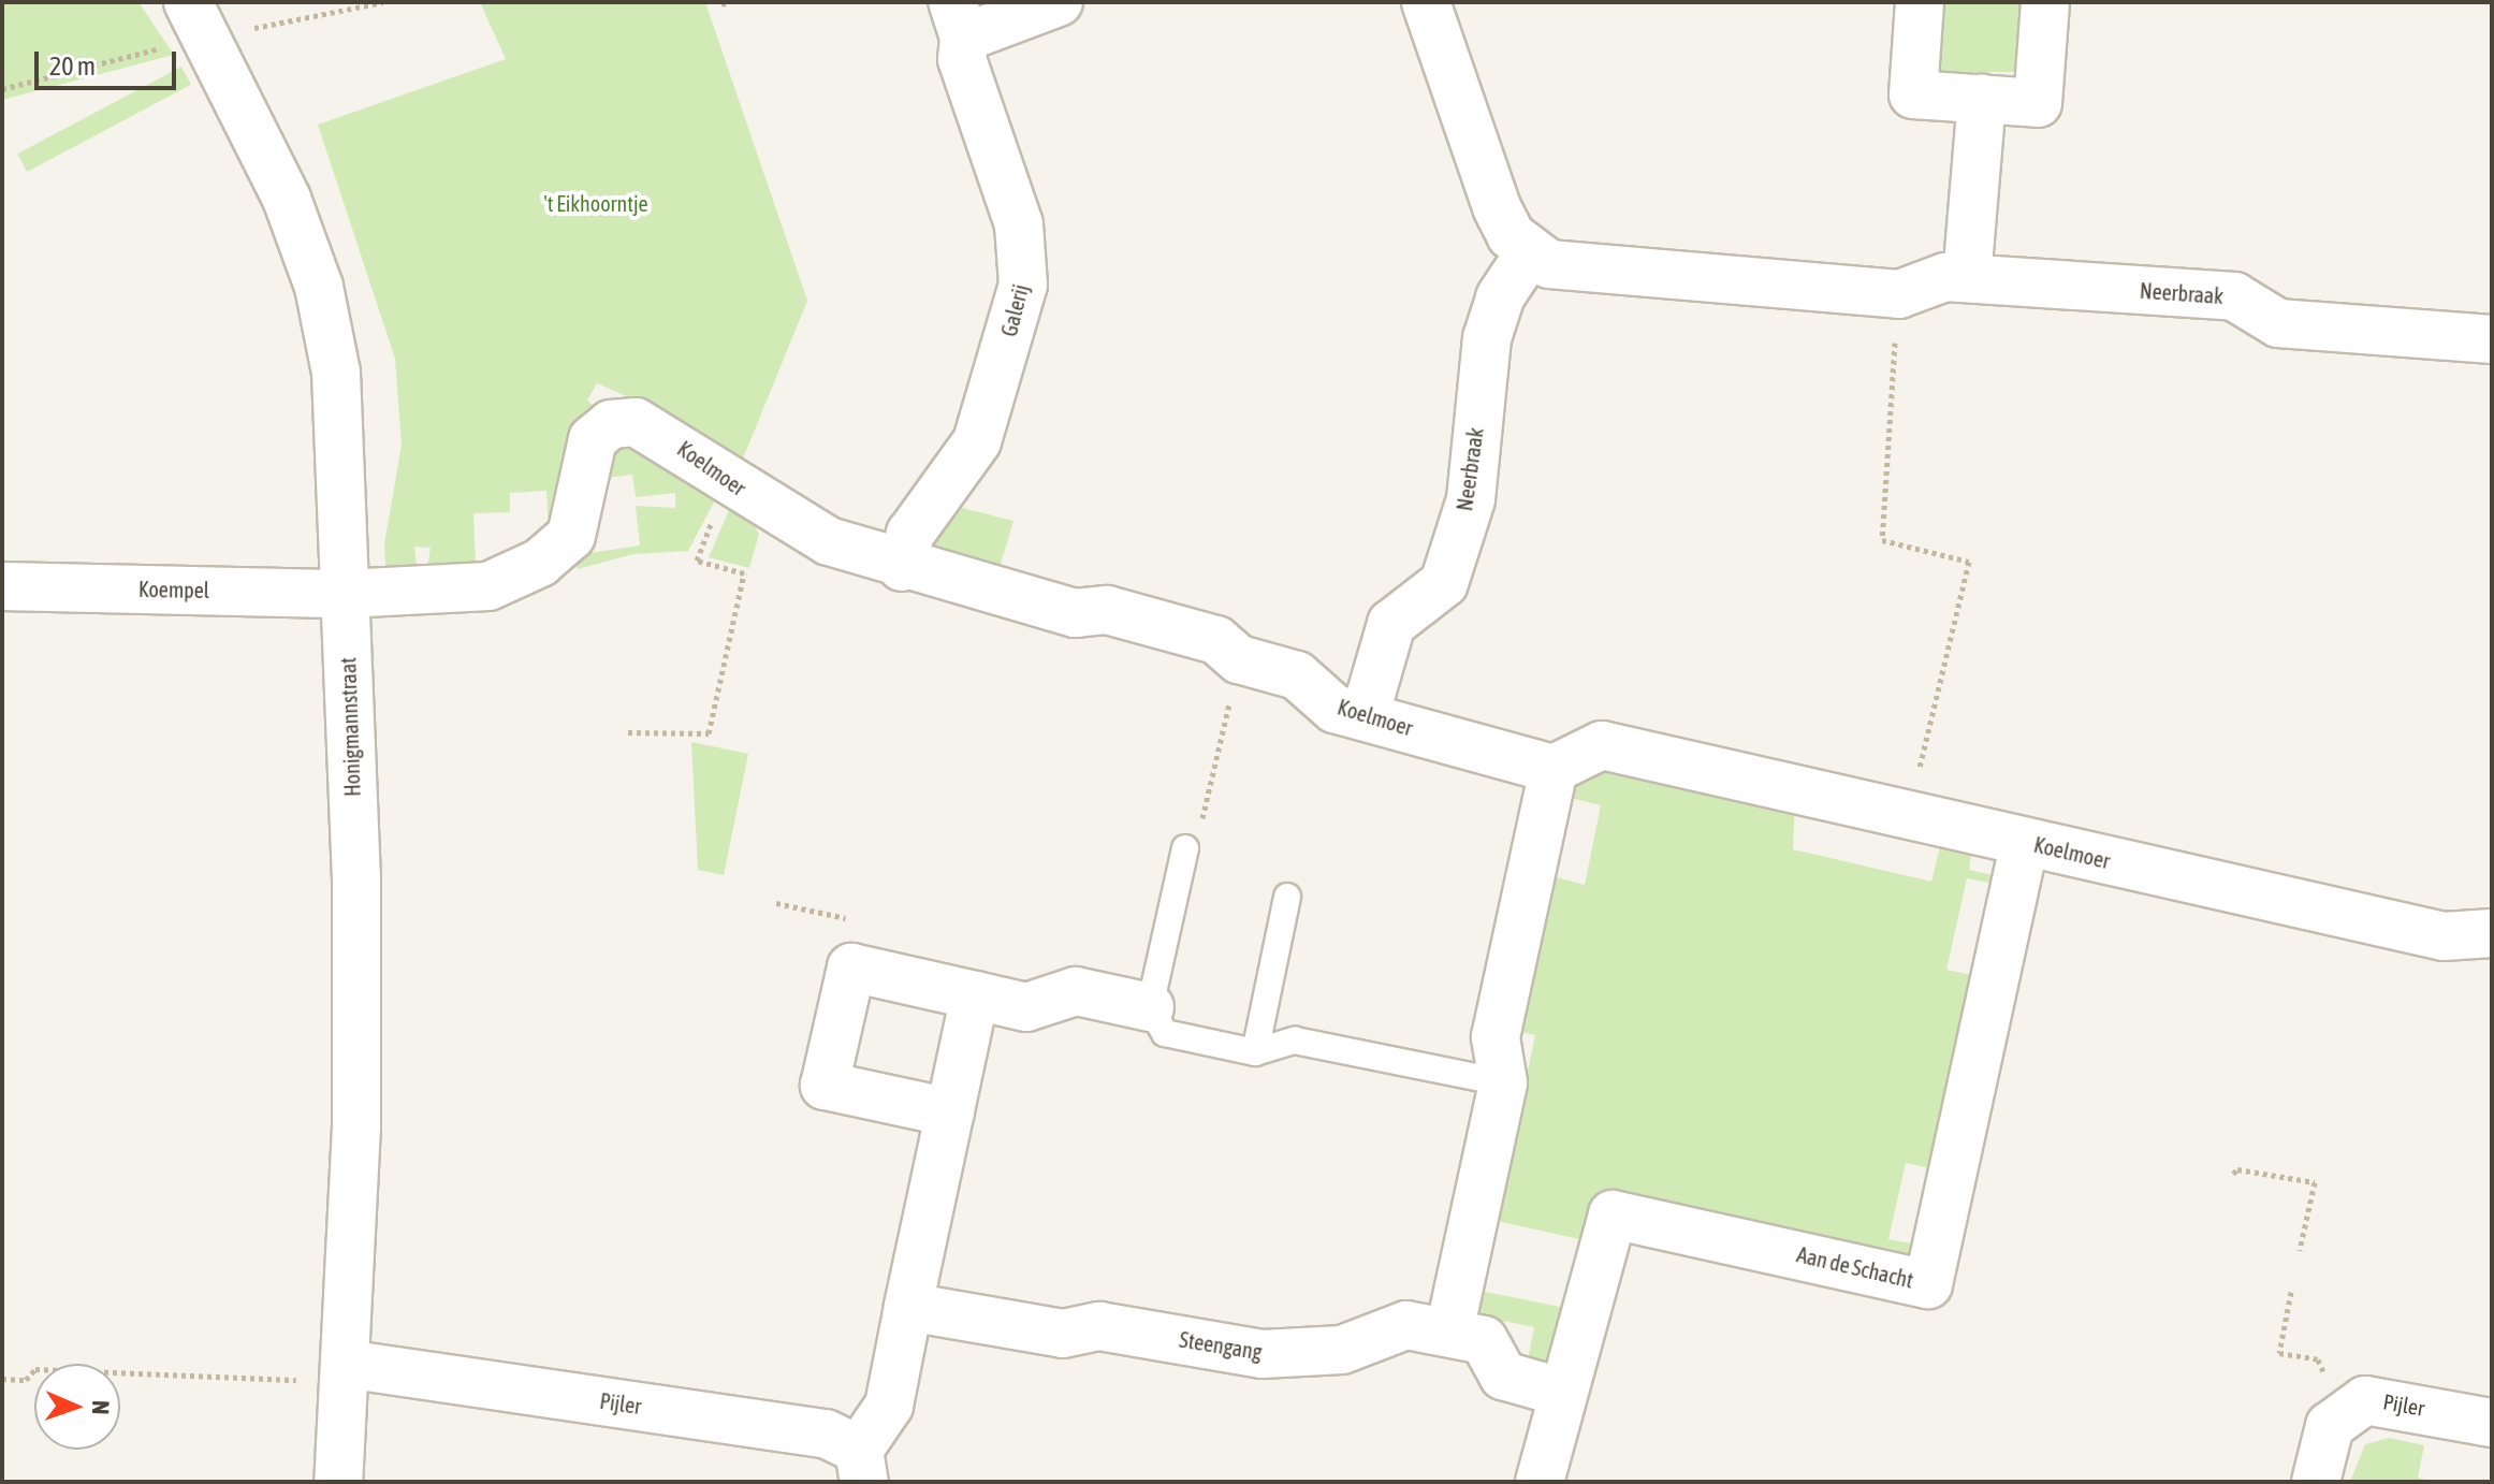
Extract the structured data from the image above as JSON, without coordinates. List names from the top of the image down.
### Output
{
  "streets": {
    "street": [
      "Neerbraak",
      "Galerij",
      "Koelmoer",
      "Koempel",
      "Honigmannstraat",
      "Aan de Schacht",
      "Steengang",
      "Pijler"
    ]
  },
  "crossings": [
    ["Neerbraak", "Koelmoer"],
    ["Galerij", "Koelmoer"],
    ["Koelmoer", "Koempel"],
    ["Koelmoer", "Honigmannstraat"],
    ["Koelmoer", "Aan de Schacht"],
    ["Koempel", "Honigmannstraat"],
    ["Honigmannstraat", "Pijler"],
    ["Aan de Schacht", "Steengang"]
  ],
  "parks": ["'t Eikhoorntje"],
  "scale_bar": "20 m",
  "north": "right"
}
